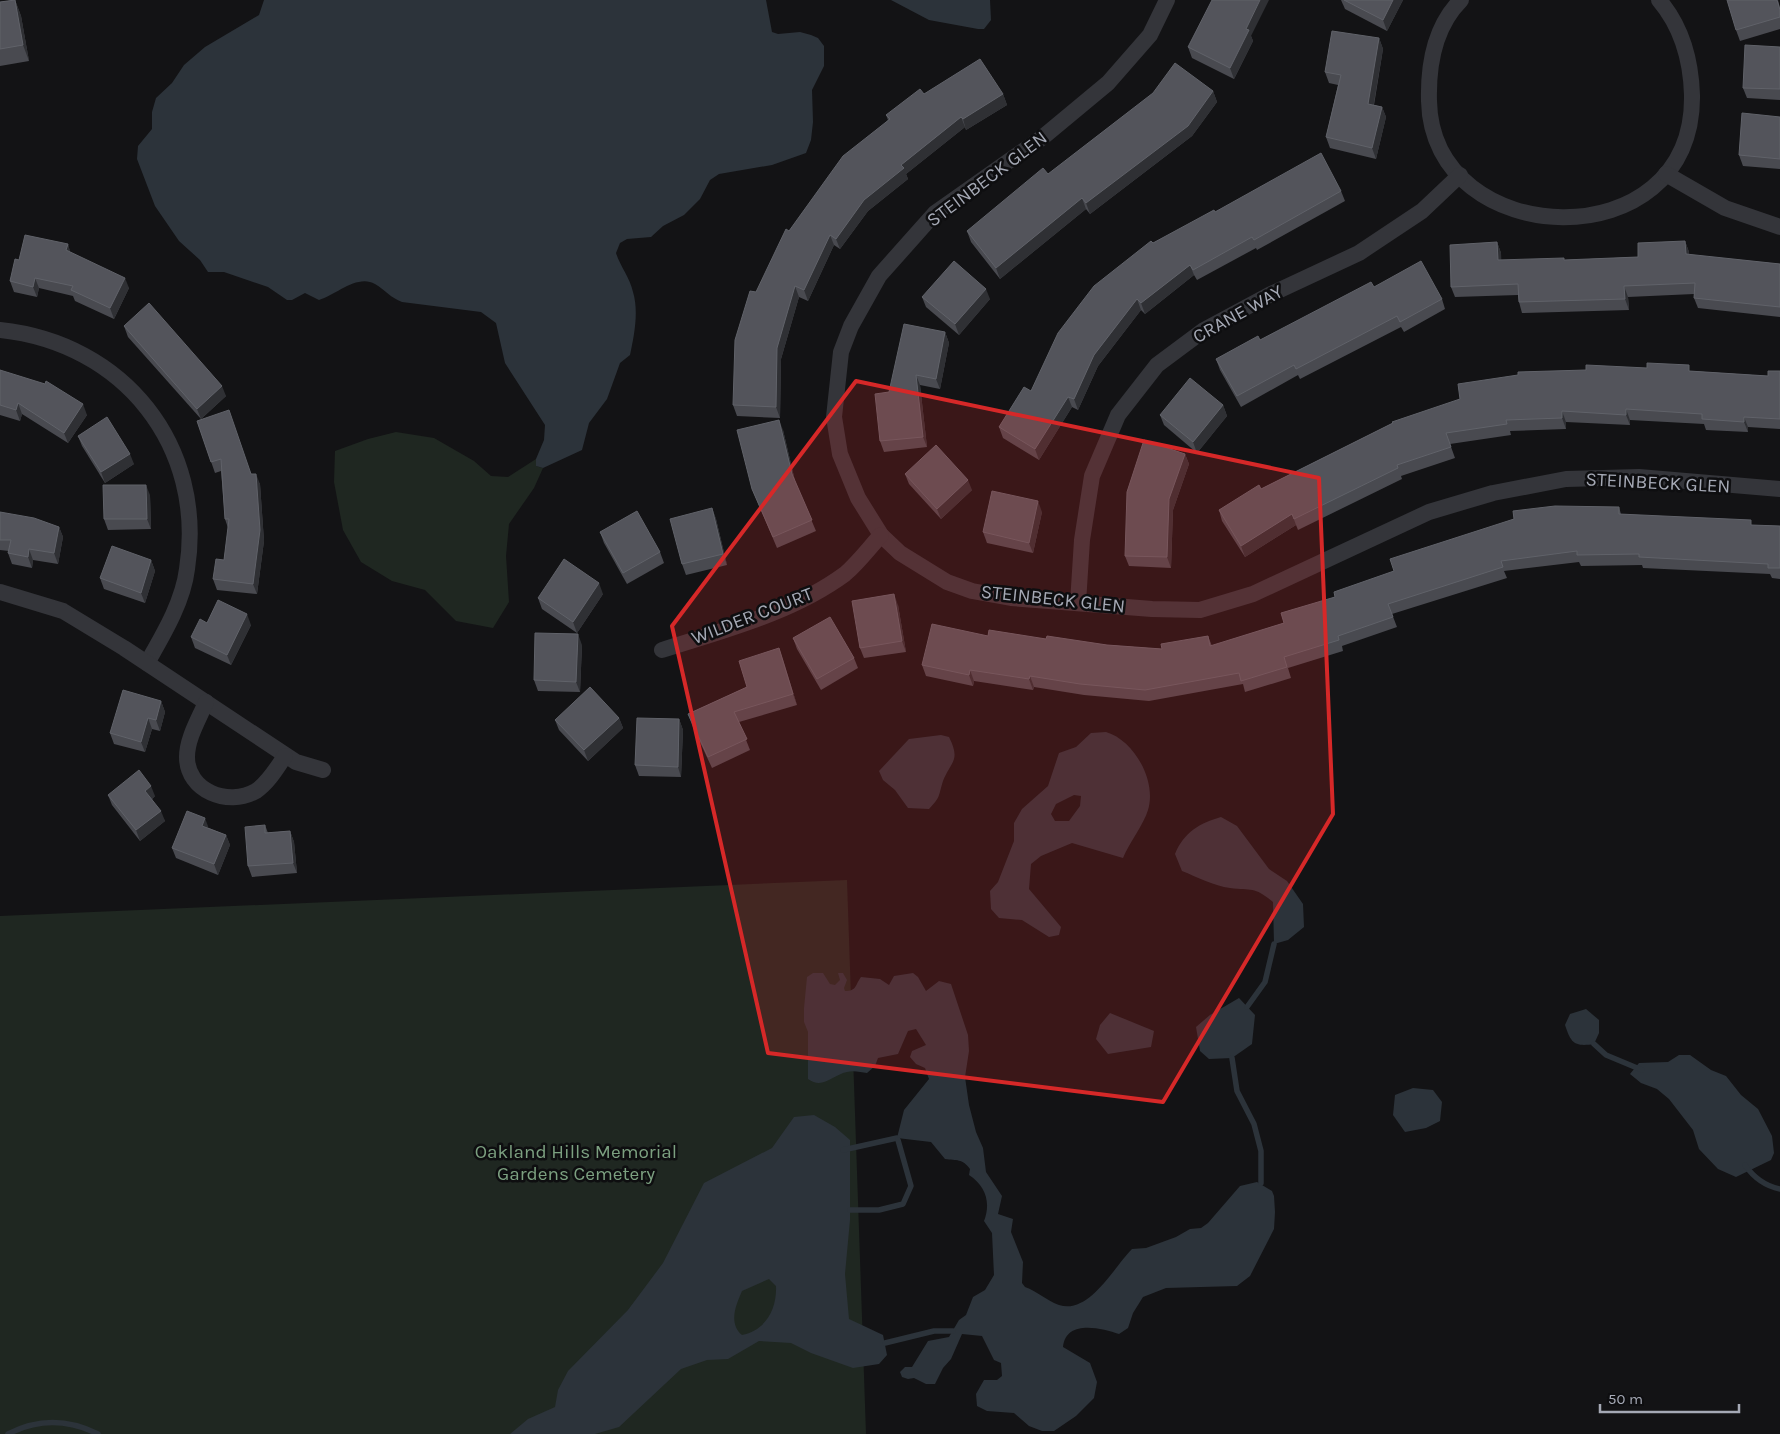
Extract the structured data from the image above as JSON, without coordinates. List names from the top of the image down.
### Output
{
  "streets": {
    "street": ["STEINBECK GLEN", "CRANE WAY", "WILDER COURT"]
  },
  "crossings": [
    ["STEINBECK GLEN", "CRANE WAY"],
    ["STEINBECK GLEN", "WILDER COURT"]
  ],
  "parks": ["Oakland Hills Memorial Gardens Cemetery"],
  "scale_bar": "50 m"
}
